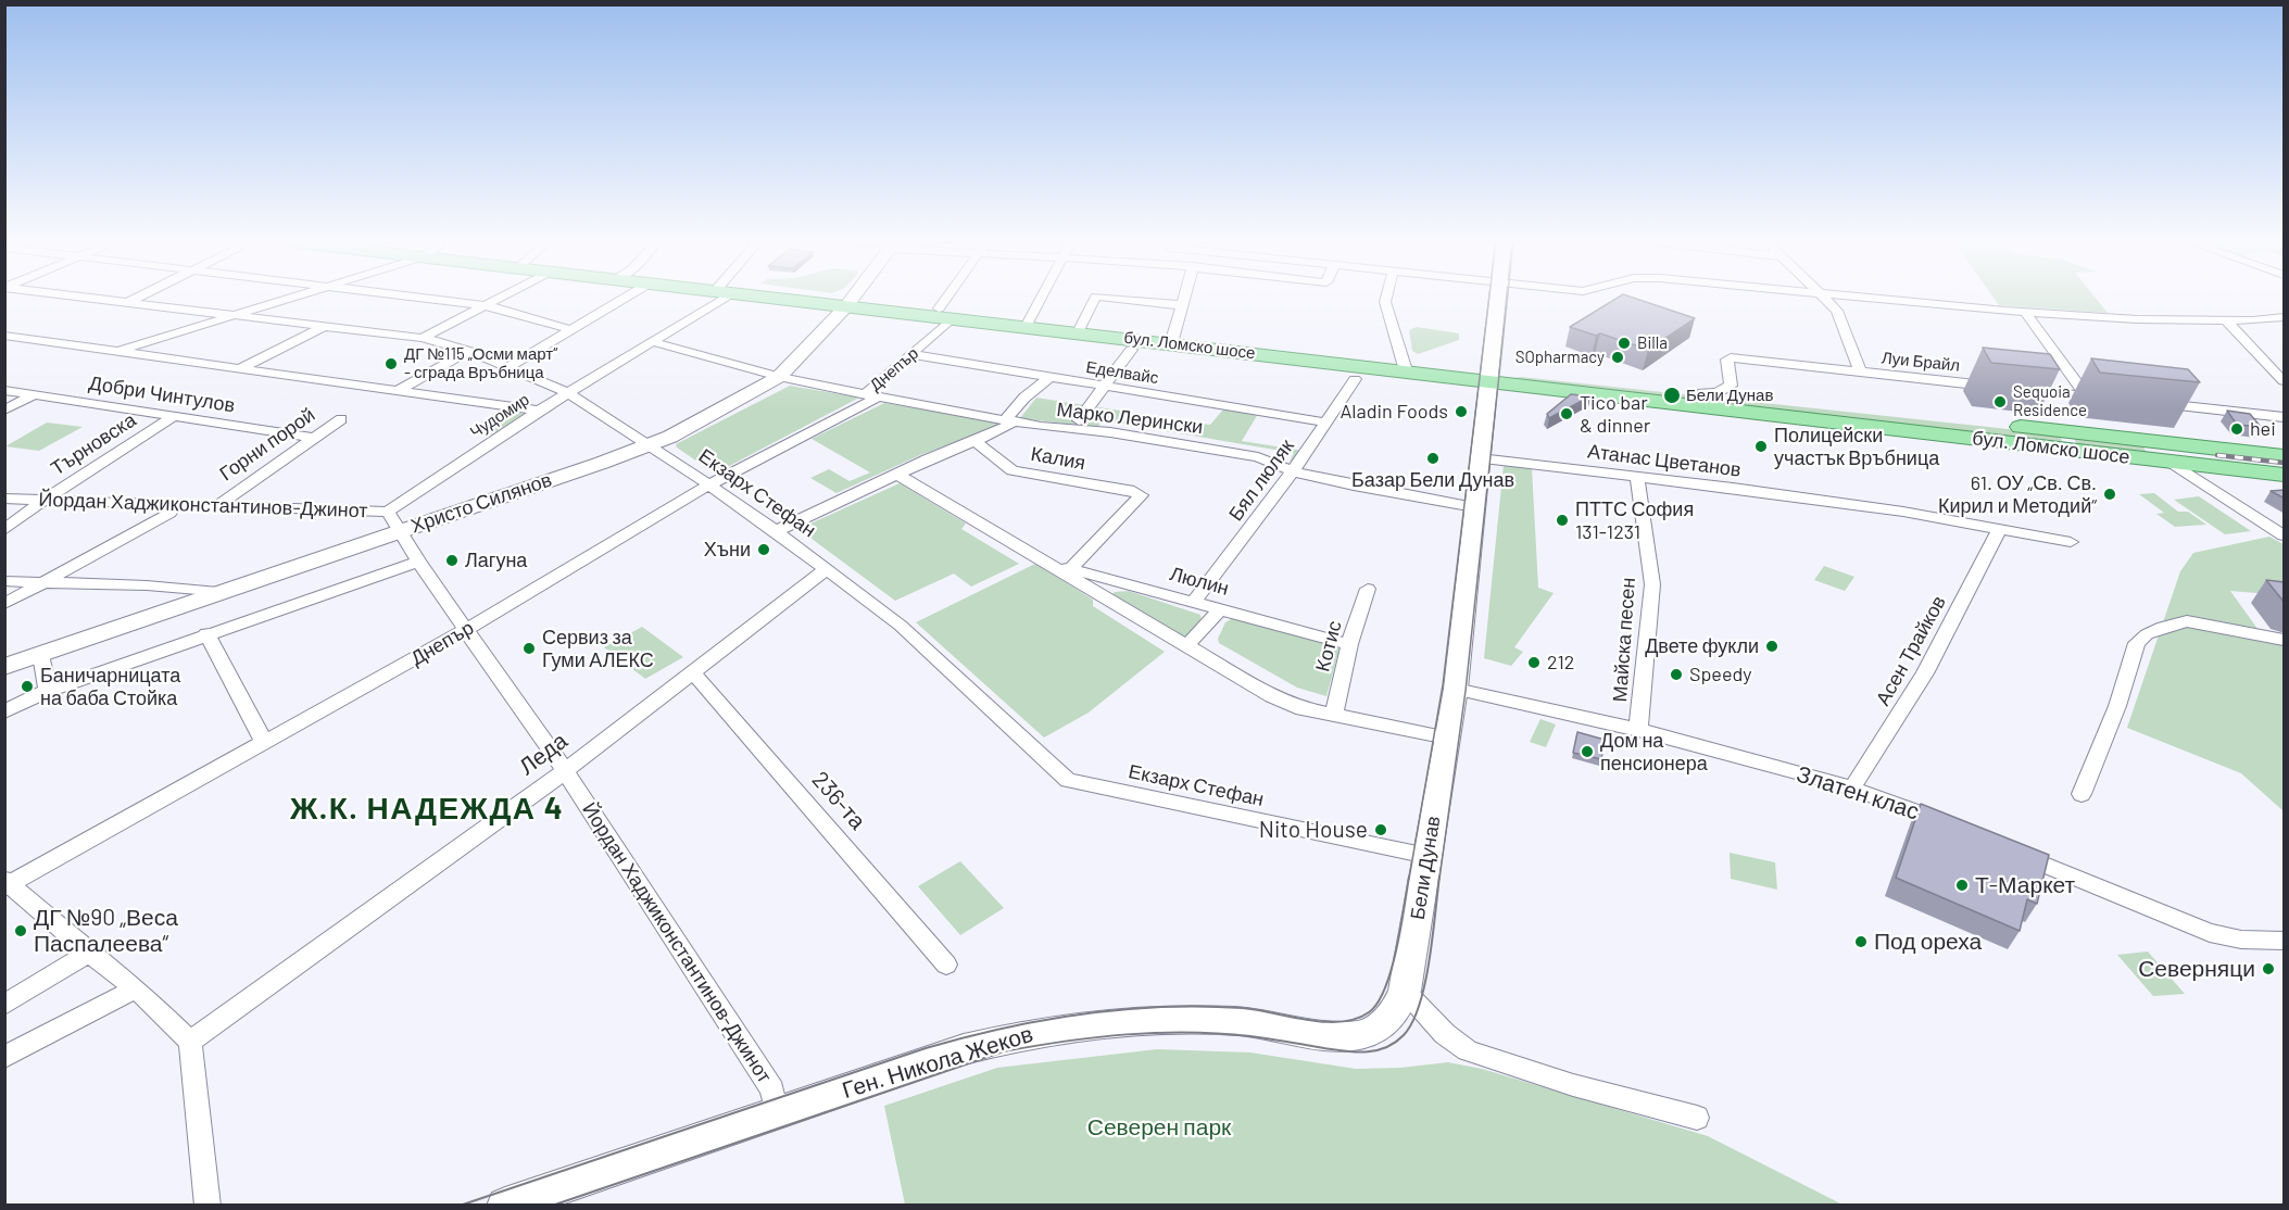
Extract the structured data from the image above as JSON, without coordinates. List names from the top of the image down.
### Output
{
  "streets": {
    "main road": ["бул. Ломско шосе"],
    "street": [
      "Луи Брайл",
      "Днепър",
      "Еделвайс",
      "Добри Чинтулов",
      "Чудомир",
      "Марко Лерински",
      "Търновска",
      "Горни порой",
      "Калия",
      "Атанас Цветанов",
      "Бял люляк",
      "Екзарх Стефан",
      "Христо Силянов",
      "Йордан Хаджиконстантинов-Джинот",
      "Люлин",
      "Майска песен",
      "Котис",
      "Асен Трайков",
      "Леда",
      "Златен клас",
      "236-та",
      "Бели Дунав",
      "Ген. Никола Жеков"
    ]
  },
  "crossings": [
    ["бул. Ломско шосе", "Луи Брайл"],
    ["бул. Ломско шосе", "Днепър"],
    ["бул. Ломско шосе", "Бял люляк"],
    ["бул. Ломско шосе", "Христо Силянов"],
    ["бул. Ломско шосе", "Бели Дунав"],
    ["Днепър", "Еделвайс"],
    ["Днепър", "Марко Лерински"],
    ["Днепър", "Екзарх Стефан"],
    ["Днепър", "Йордан Хаджиконстантинов-Джинот"],
    ["Еделвайс", "Бял люляк"],
    ["Добри Чинтулов", "Търновска"],
    ["Добри Чинтулов", "Горни порой"],
    ["Чудомир", "Марко Лерински"],
    ["Чудомир", "Екзарх Стефан"],
    ["Чудомир", "Йордан Хаджиконстантинов-Джинот"],
    ["Марко Лерински", "Бял люляк"],
    ["Марко Лерински", "Христо Силянов"],
    ["Марко Лерински", "Бели Дунав"],
    ["Търновска", "Йордан Хаджиконстантинов-Джинот"],
    ["Горни порой", "Йордан Хаджиконстантинов-Джинот"],
    ["Калия", "Люлин"],
    ["Атанас Цветанов", "Майска песен"],
    ["Атанас Цветанов", "Асен Трайков"],
    ["Атанас Цветанов", "Бели Дунав"],
    ["Бял люляк", "Люлин"],
    ["Екзарх Стефан", "Христо Силянов"],
    ["Екзарх Стефан", "Леда"],
    ["Екзарх Стефан", "Бели Дунав"],
    ["Христо Силянов", "Йордан Хаджиконстантинов-Джинот"],
    ["Йордан Хаджиконстантинов-Джинот", "Леда"],
    ["Йордан Хаджиконстантинов-Джинот", "Ген. Никола Жеков"],
    ["Люлин", "Котис"],
    ["Майска песен", "Златен клас"],
    ["Асен Трайков", "Златен клас"],
    ["Леда", "236-та"],
    ["Златен клас", "Бели Дунав"],
    ["Бели Дунав", "Ген. Никола Жеков"]
  ],
  "districts": ["Ж.К. НАДЕЖДА 4"],
  "parks": ["Северен парк"],
  "places": [
    "Billa",
    "SOpharmacy",
    "ДГ №115 „Осми март“ - сграда Връбница",
    "Бели Дунав",
    "Sequoia Residence",
    "Aladin Foods",
    "Tico bar & dinner",
    "hei",
    "Полицейски участък Връбница",
    "Базар Бели Дунав",
    "61. ОУ „Св. Св. Кирил и Методий“",
    "ПТТС София 131-1231",
    "Хъни",
    "Лагуна",
    "Двете фукли",
    "Сервиз за Гуми АЛЕКС",
    "212",
    "Speedy",
    "Баничарницата на баба Стойка",
    "Дом на пенсионера",
    "Nito House",
    "Т-Маркет",
    "ДГ №90 „Веса Паспалеева“",
    "Под ореха",
    "Северняци"
  ]
}
